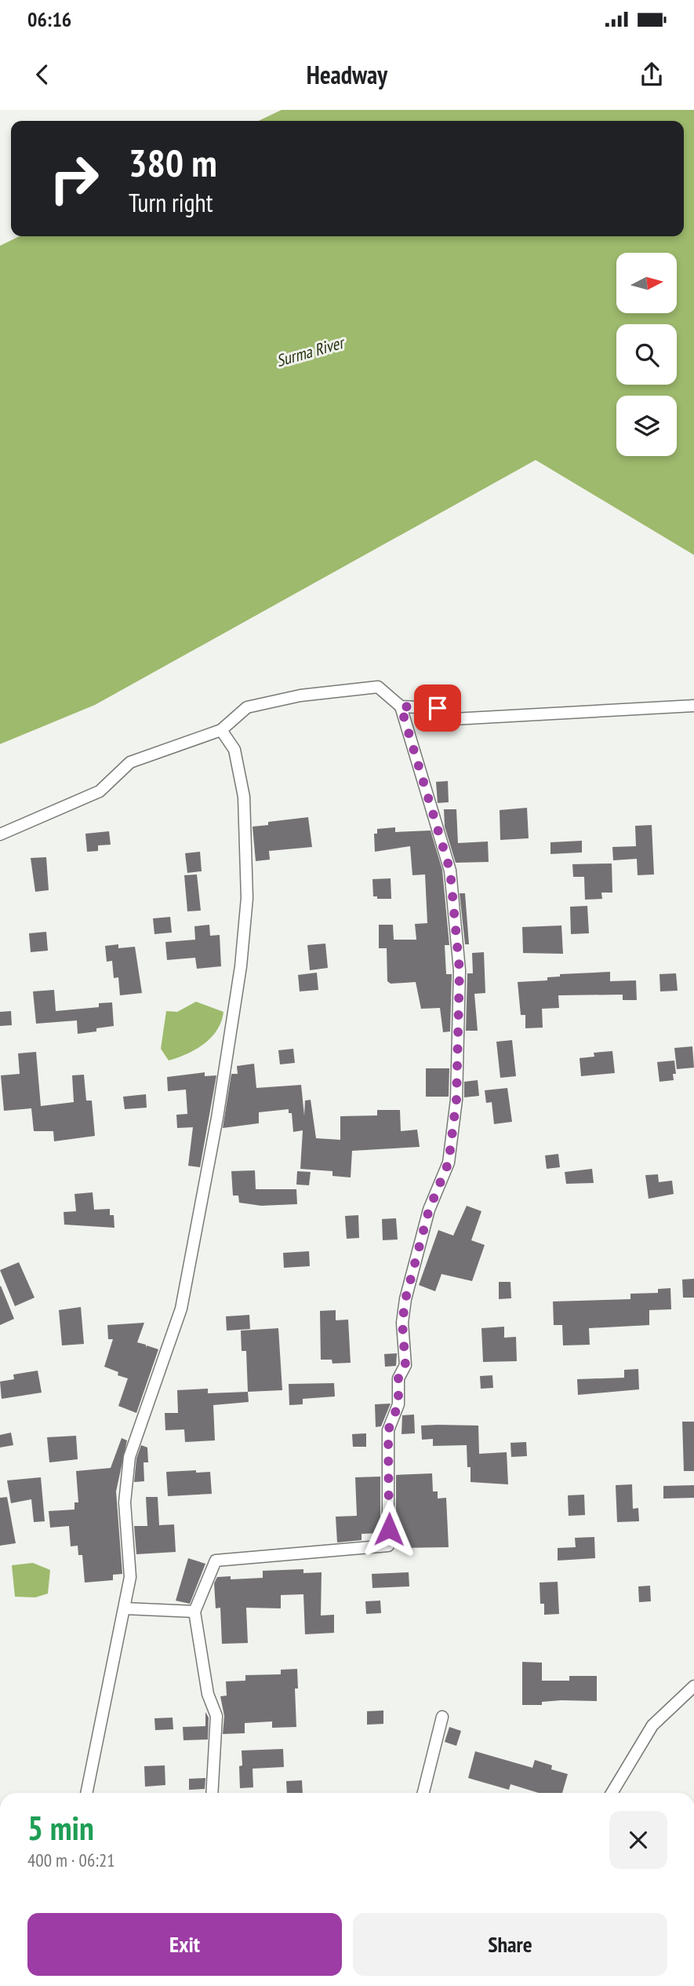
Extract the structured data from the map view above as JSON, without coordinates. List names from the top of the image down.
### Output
{
  "water": ["Surma River"],
  "north": "right",
  "page": {
    "status": "06:16",
    "header": "Headway",
    "turn": ["380 m", "Turn right"],
    "heading": ["5 min", "400 m · 06:21"],
    "buttons": ["Exit", "Share"]
  }
}
